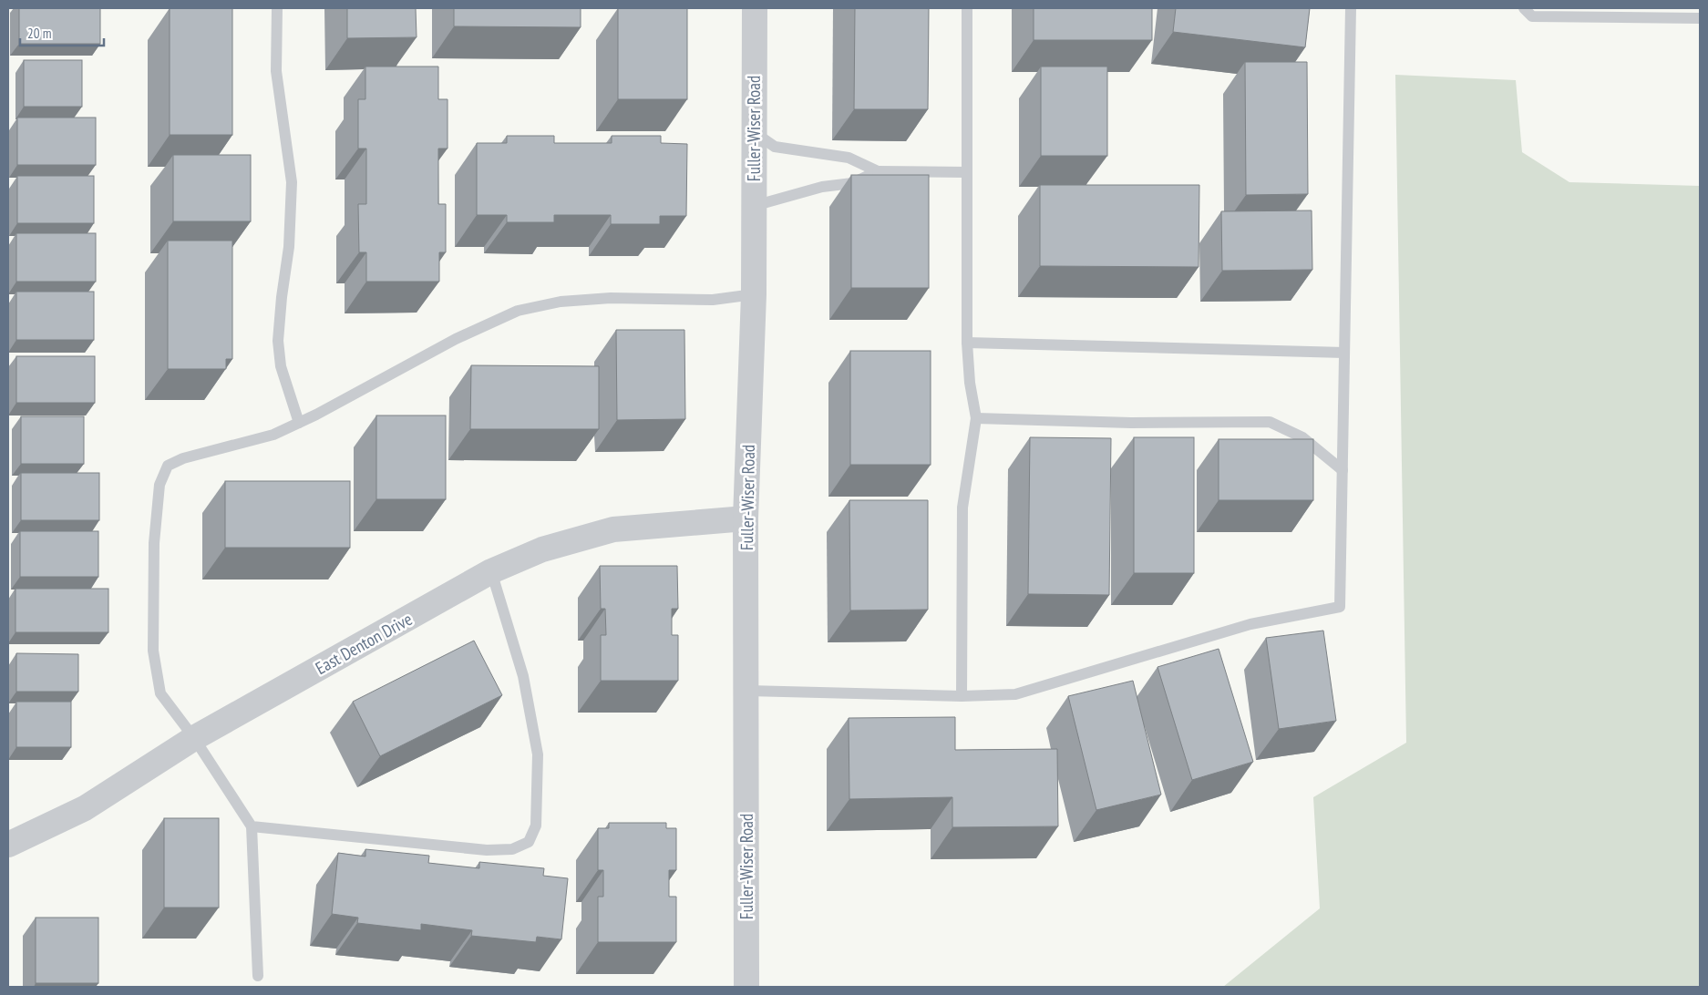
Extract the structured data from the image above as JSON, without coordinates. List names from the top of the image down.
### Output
{
  "streets": {
    "street": ["Fuller-Wiser Road", "East Denton Drive"]
  },
  "crossings": [
    ["Fuller-Wiser Road", "East Denton Drive"]
  ],
  "scale_bar": "20 m"
}
